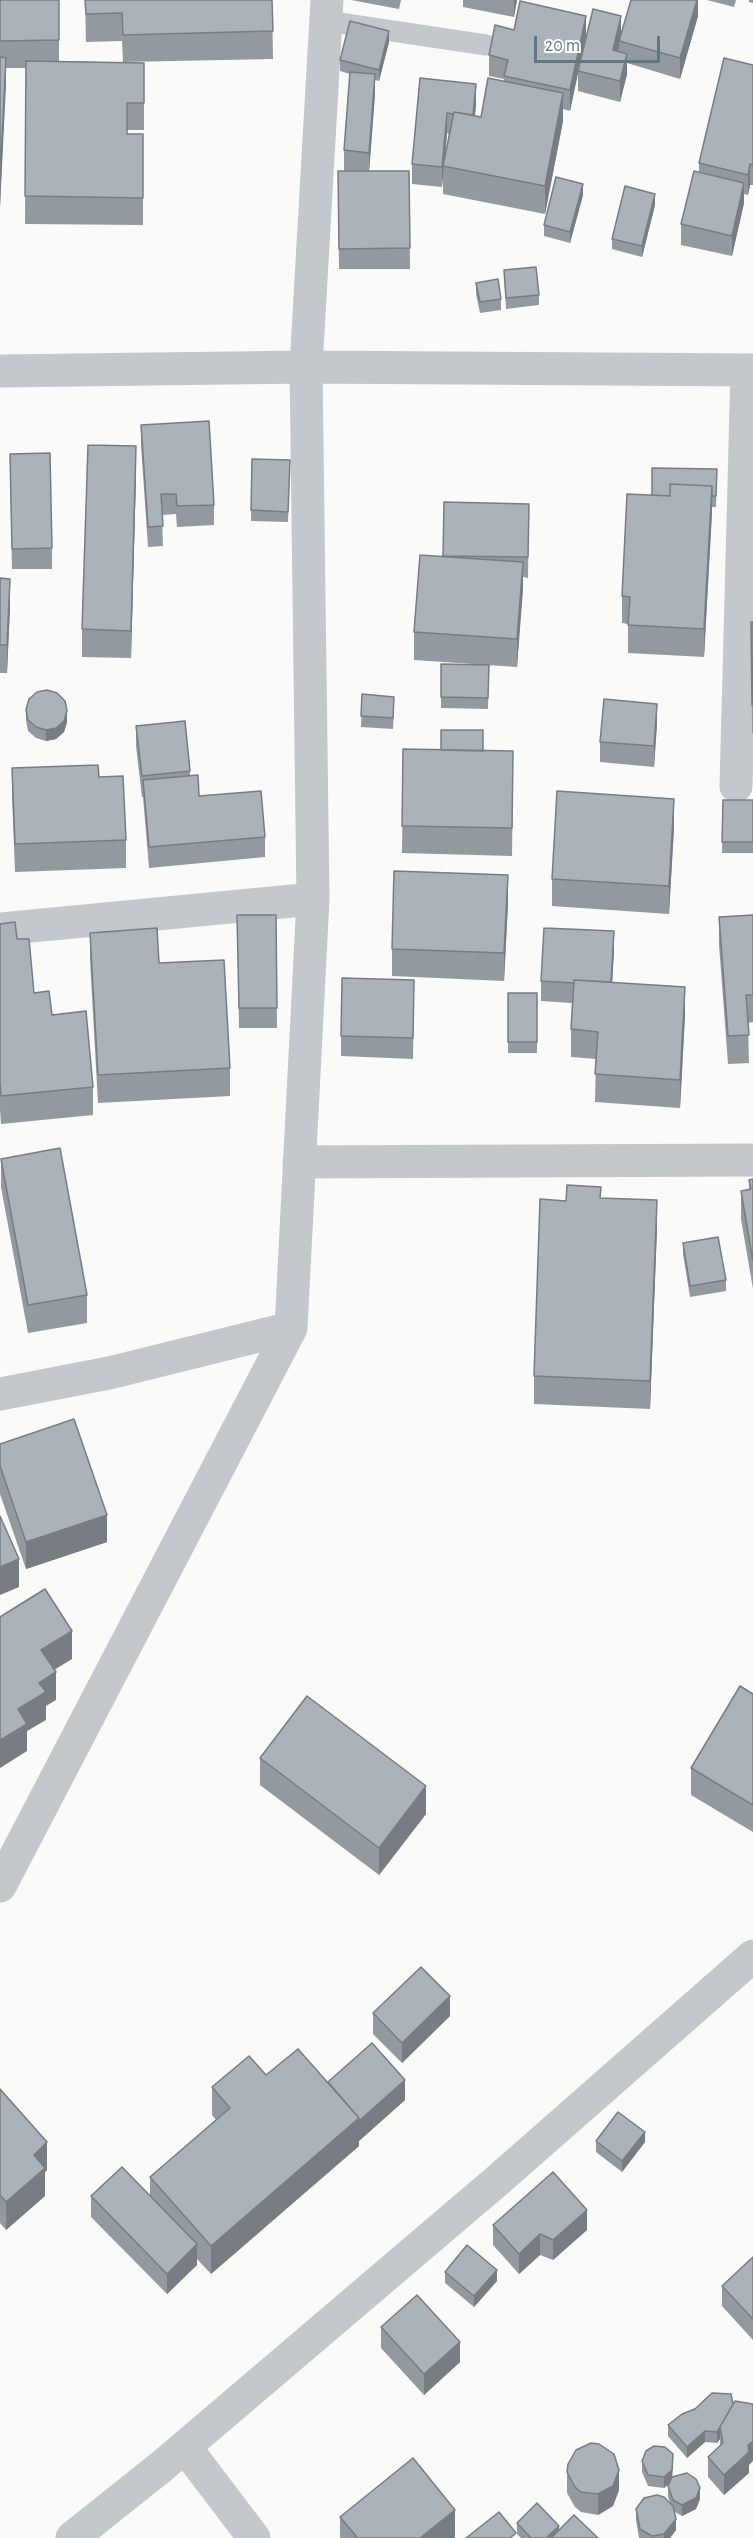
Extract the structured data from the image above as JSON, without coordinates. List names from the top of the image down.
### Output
{
  "scale_bar": "20 m"
}
